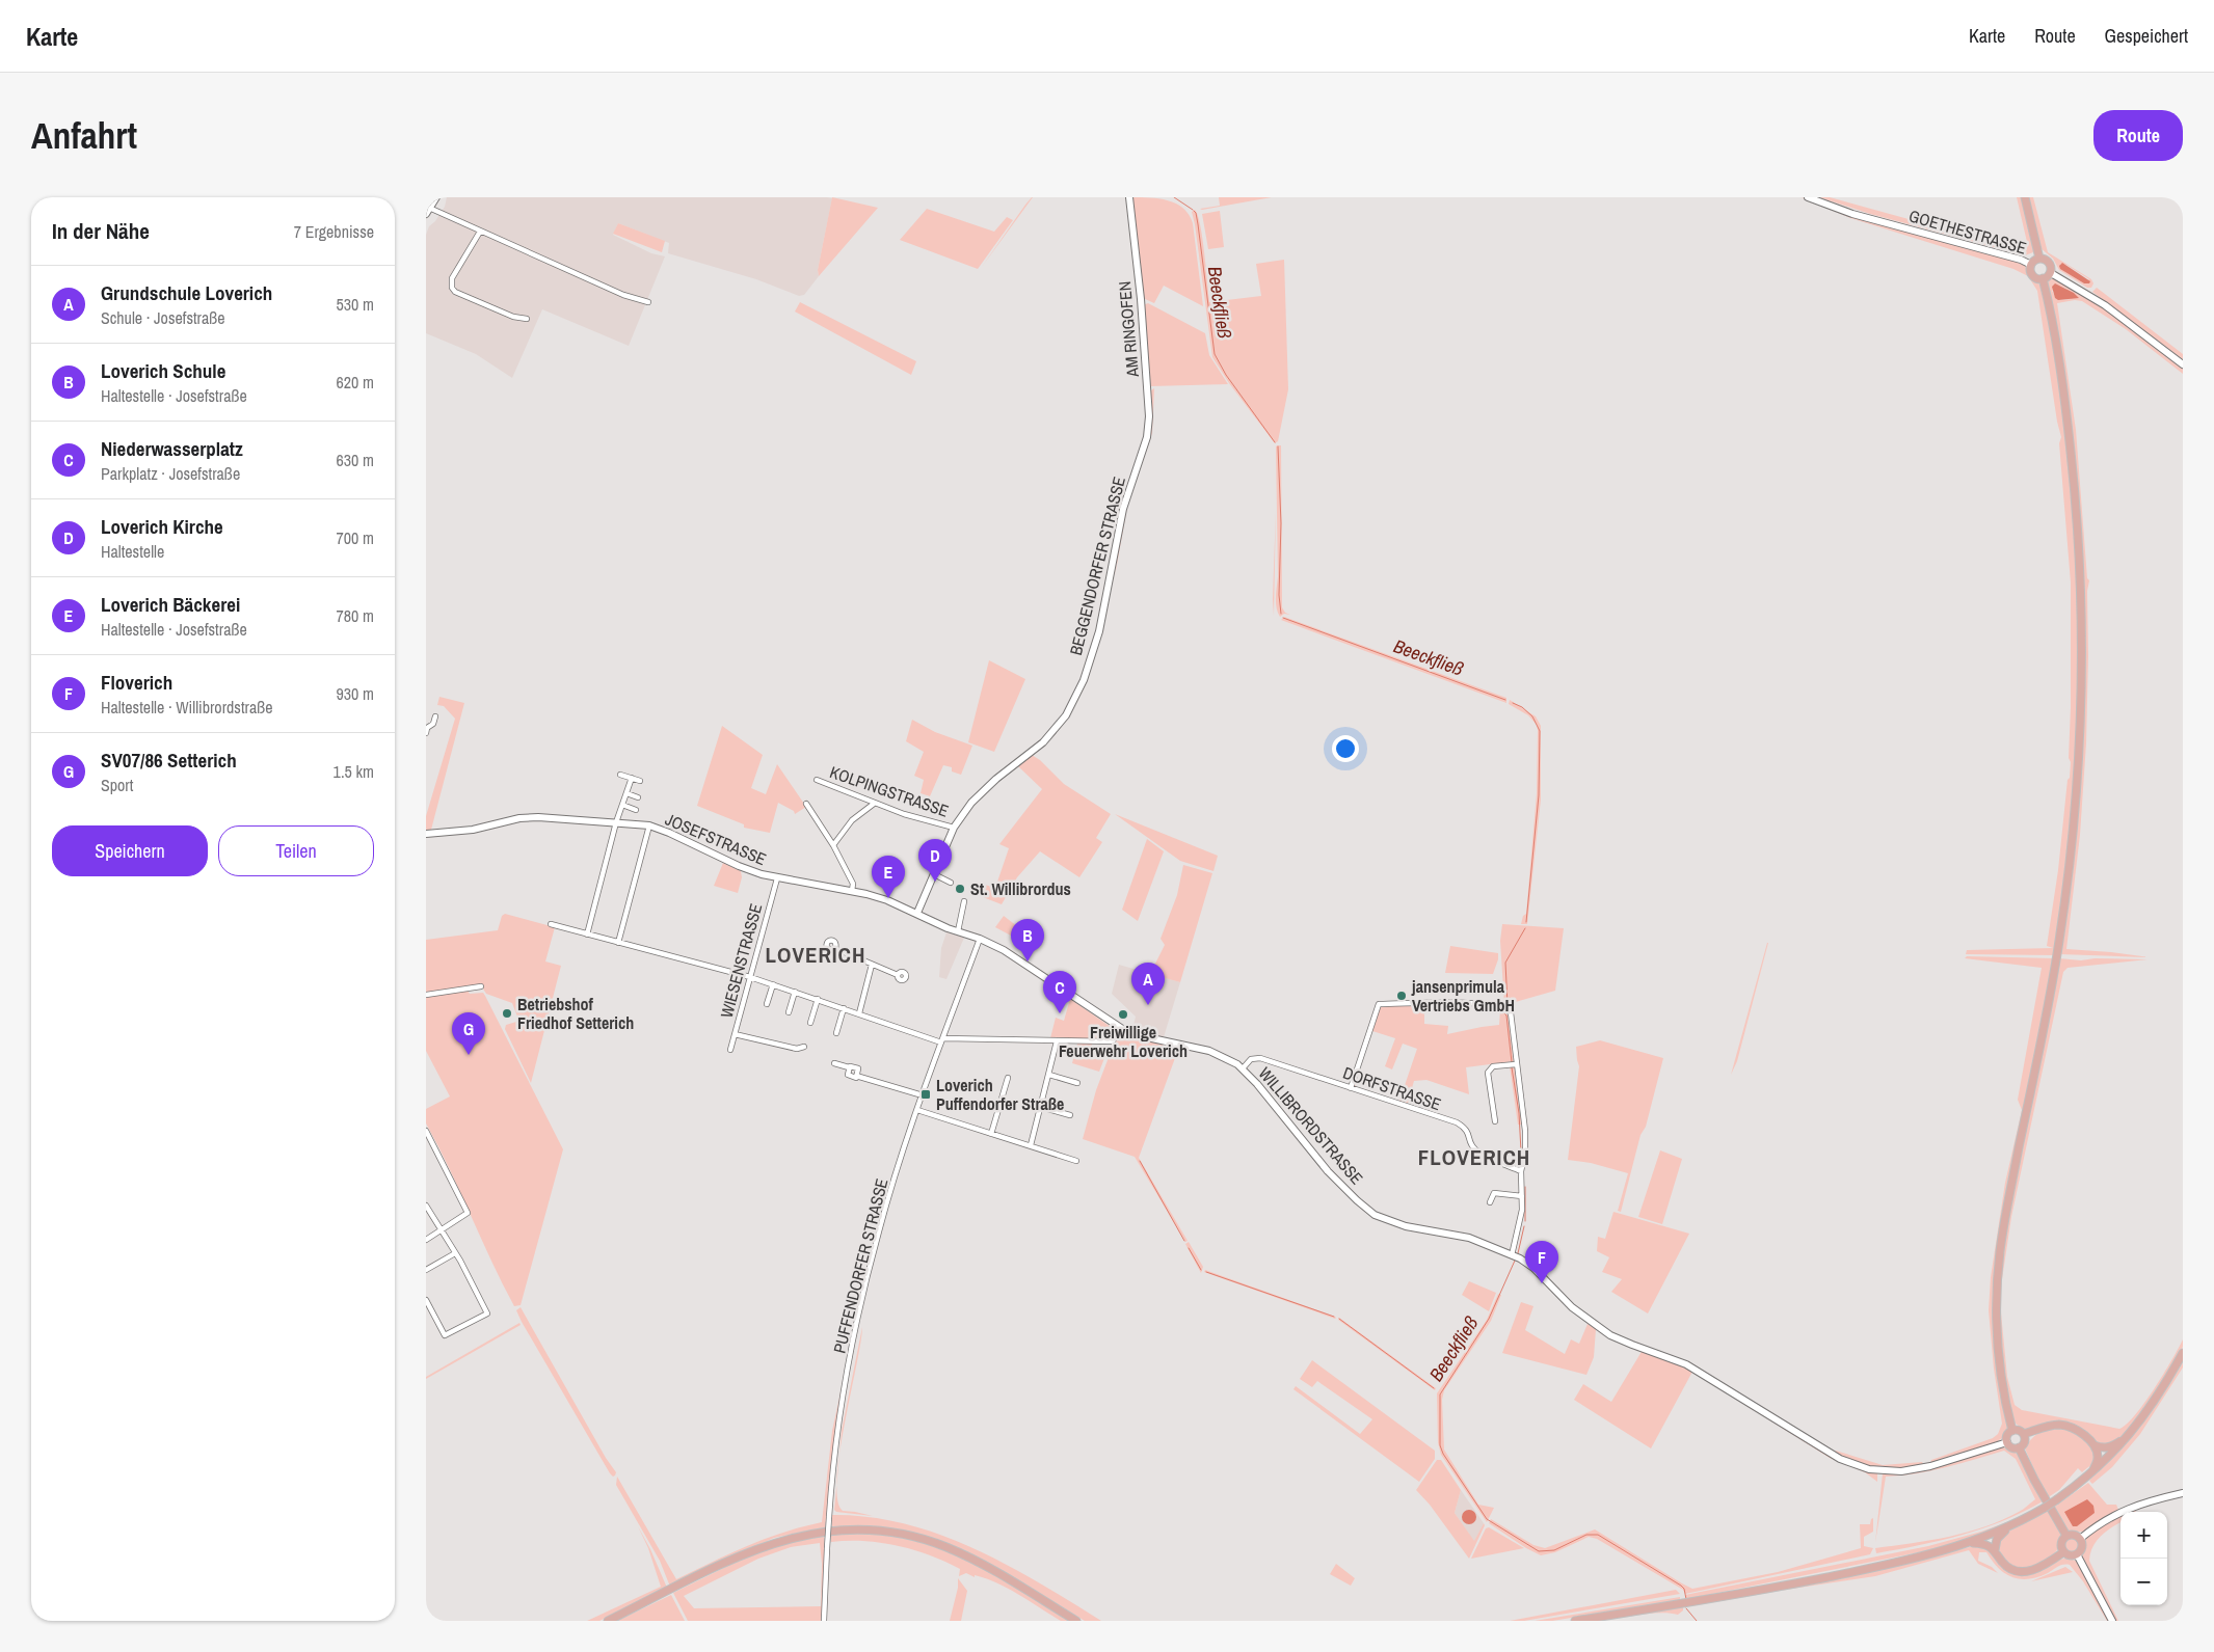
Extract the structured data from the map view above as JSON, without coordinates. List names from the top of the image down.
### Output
{
  "streets": {
    "street": [
      "GOETHESTRASSE",
      "AM RINGOFEN",
      "BEGGENDORFER STRASSE",
      "KOLPINGSTRASSE",
      "JOSEFSTRASSE",
      "WIESENSTRASSE",
      "DORFSTRASSE",
      "WILLIBRORDSTRASSE",
      "PUFFENDORFER STRASSE"
    ]
  },
  "crossings": [
    ["AM RINGOFEN", "BEGGENDORFER STRASSE"],
    ["BEGGENDORFER STRASSE", "KOLPINGSTRASSE"],
    ["BEGGENDORFER STRASSE", "JOSEFSTRASSE"],
    ["JOSEFSTRASSE", "WIESENSTRASSE"],
    ["JOSEFSTRASSE", "WILLIBRORDSTRASSE"],
    ["JOSEFSTRASSE", "PUFFENDORFER STRASSE"],
    ["DORFSTRASSE", "WILLIBRORDSTRASSE"]
  ],
  "districts": ["LOVERICH", "FLOVERICH"],
  "water": ["Beeckfließ"],
  "places": {
    "other": [
      "St. Willibrordus",
      "jansenprimula Vertriebs GmbH",
      "Betriebshof Friedhof Setterich",
      "Freiwillige Feuerwehr Loverich"
    ],
    "transit": ["Loverich Puffendorfer Straße"]
  },
  "page": {
    "header": "Karte",
    "nav": ["Karte", "Route", "Gespeichert"],
    "buttons": [
      "Route",
      ["Speichern", "Teilen"]
    ],
    "title": "Anfahrt",
    "heading": ["In der Nähe", "7 Ergebnisse"],
    "list": [
      {
        "mark": "A",
        "name": "Grundschule Loverich",
        "note": "Schule · Josefstraße",
        "value": "530 m"
      },
      {
        "mark": "B",
        "name": "Loverich Schule",
        "note": "Haltestelle · Josefstraße",
        "value": "620 m"
      },
      {
        "mark": "C",
        "name": "Niederwasserplatz",
        "note": "Parkplatz · Josefstraße",
        "value": "630 m"
      },
      {
        "mark": "D",
        "name": "Loverich Kirche",
        "note": "Haltestelle",
        "value": "700 m"
      },
      {
        "mark": "E",
        "name": "Loverich Bäckerei",
        "note": "Haltestelle · Josefstraße",
        "value": "780 m"
      },
      {
        "mark": "F",
        "name": "Floverich",
        "note": "Haltestelle · Willibrordstraße",
        "value": "930 m"
      },
      {
        "mark": "G",
        "name": "SV07/86 Setterich",
        "note": "Sport",
        "value": "1.5 km"
      }
    ],
    "pins": [
      "D",
      "E",
      "B",
      "A",
      "C",
      "G",
      "F"
    ],
    "map_buttons": ["+", "−"]
  }
}
